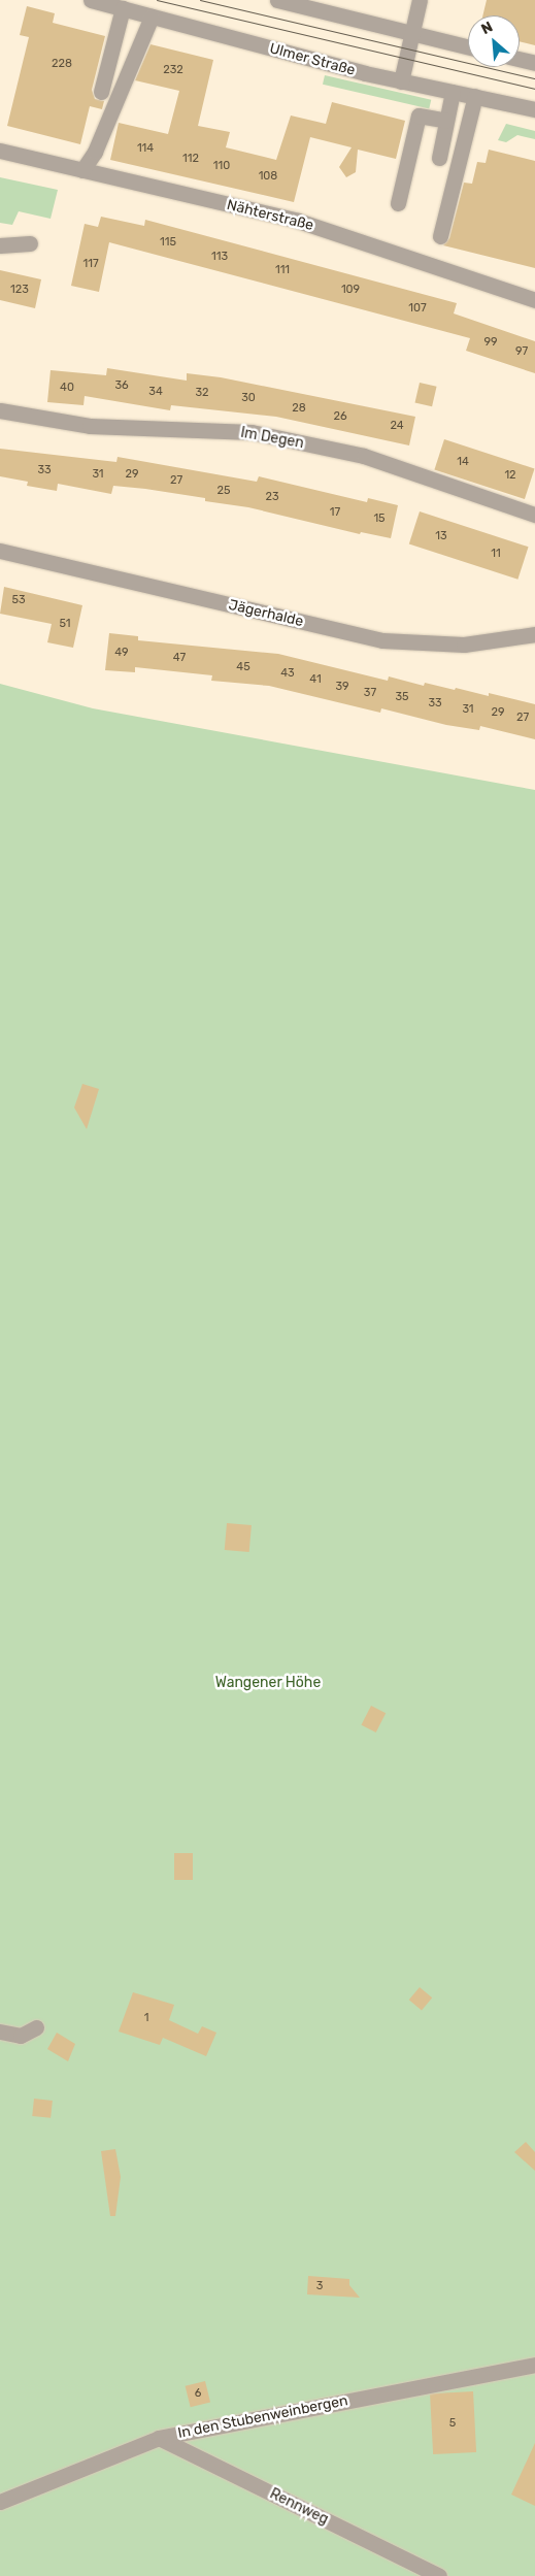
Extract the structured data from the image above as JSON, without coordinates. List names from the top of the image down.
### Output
{
  "streets": {
    "street": [
      "Ulmer Straße",
      "Nähterstraße",
      "Im Degen",
      "Jägerhalde",
      "In den Stubenweinbergen",
      "Rennweg"
    ]
  },
  "crossings": [
    ["In den Stubenweinbergen", "Rennweg"]
  ],
  "parks": ["Wangener Höhe"],
  "house_numbers": [
    "228",
    "232",
    "114",
    "112",
    "110",
    "108",
    "115",
    "113",
    "117",
    "111",
    "123",
    "109",
    "107",
    "99",
    "97",
    "36",
    "40",
    "34",
    "32",
    "30",
    "28",
    "26",
    "24",
    "14",
    "33",
    "31",
    "29",
    "12",
    "27",
    "25",
    "23",
    "17",
    "15",
    "13",
    "11",
    "53",
    "51",
    "49",
    "47",
    "45",
    "43",
    "41",
    "39",
    "37",
    "35",
    "33",
    "31",
    "29",
    "27",
    "1",
    "3",
    "6",
    "5"
  ],
  "north": "top left"
}
